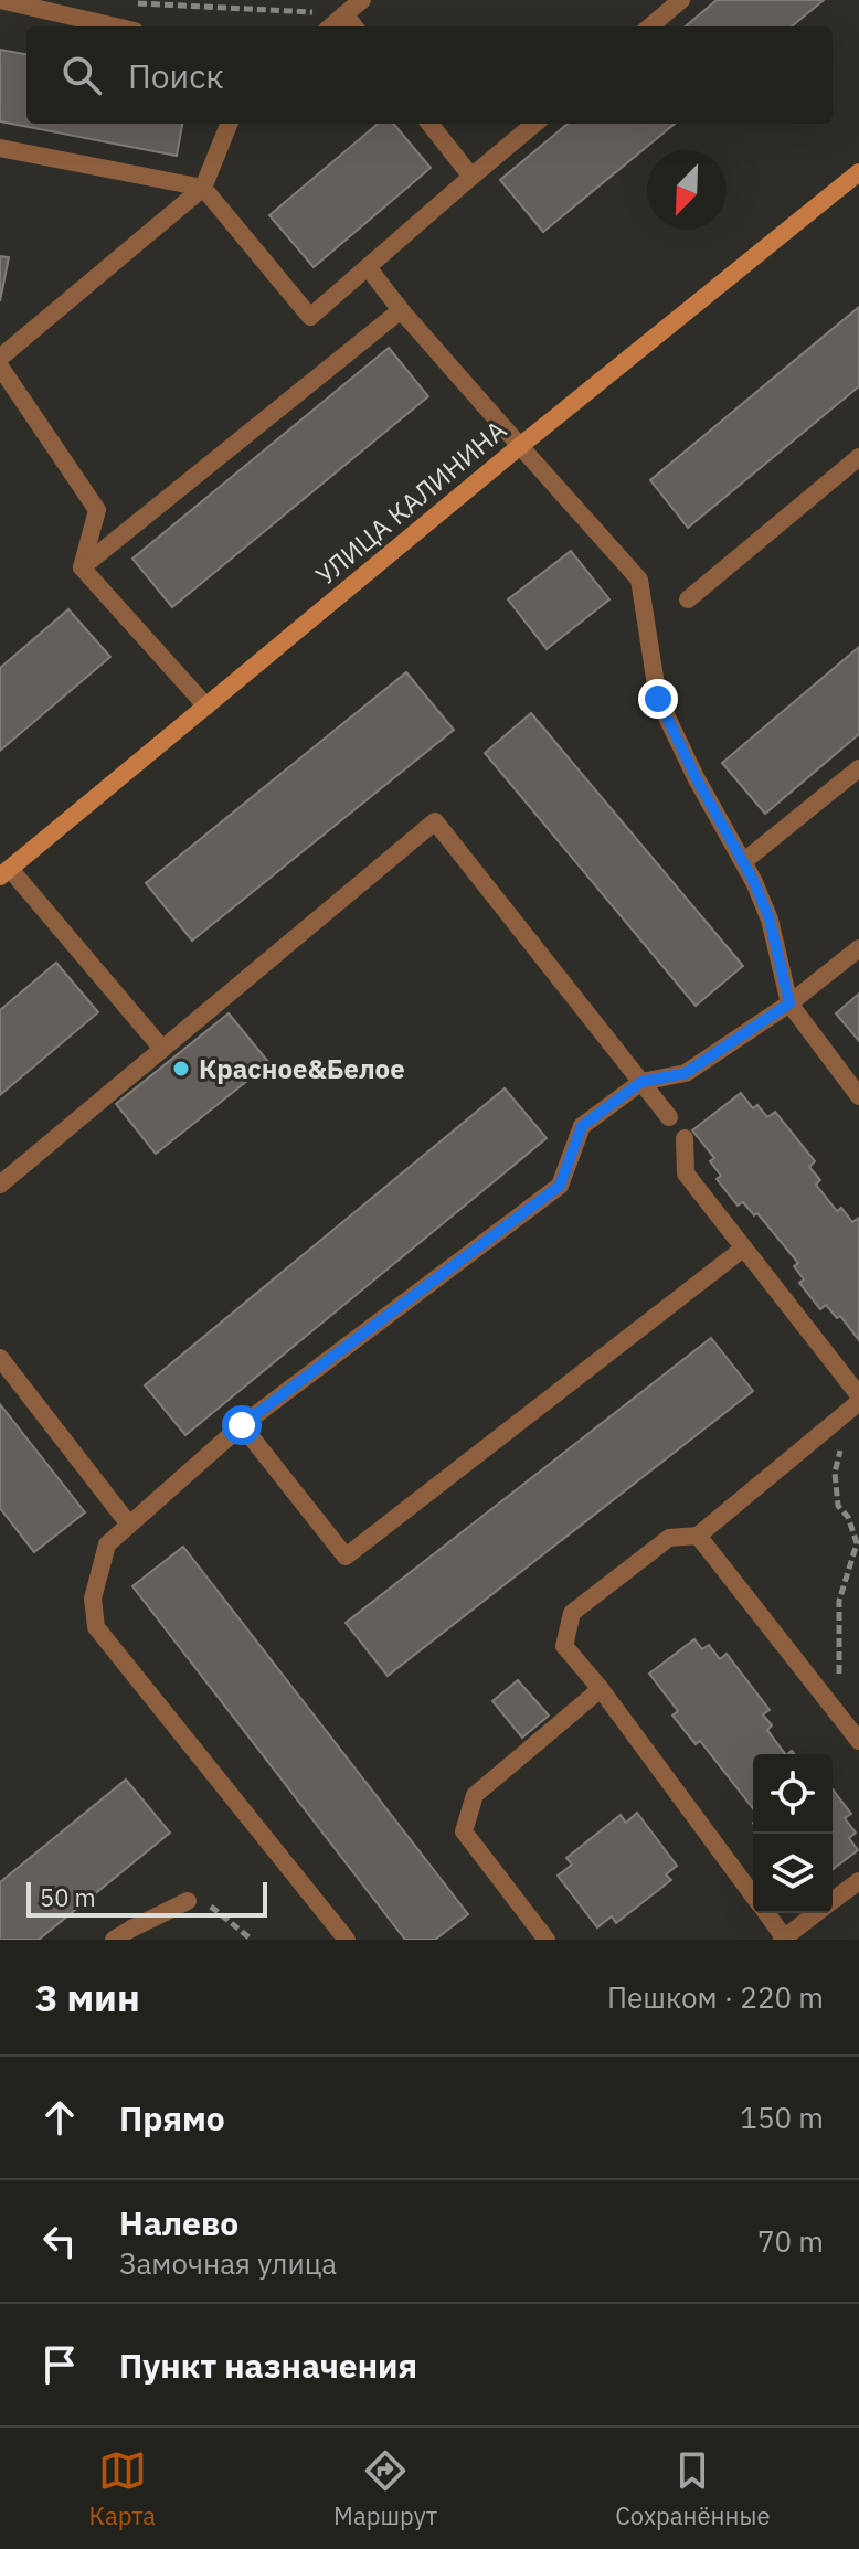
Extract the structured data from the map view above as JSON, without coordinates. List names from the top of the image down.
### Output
{
  "streets": {
    "street": ["УЛИЦА КАЛИНИНА"]
  },
  "places": ["Красное&Белое"],
  "scale_bar": "50 m",
  "north": "bottom left",
  "page": {
    "search": "Поиск",
    "scale": "50 m",
    "heading": ["3 мин", "Пешком · 220 m"],
    "list": [
      ["Прямо", "150 m"],
      ["Налево", "Замочная улица", "70 m"],
      "Пункт назначения"
    ],
    "nav": ["Карта", "Маршрут", "Сохранённые"]
  }
}
